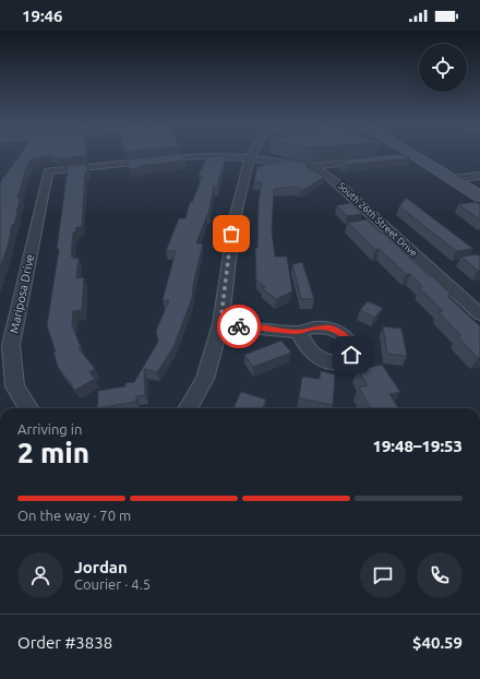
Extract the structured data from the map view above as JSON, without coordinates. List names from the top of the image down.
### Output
{
  "streets": {
    "street": ["South 26th Street Drive", "Mariposa Drive"]
  },
  "crossings": [
    ["South 26th Street Drive", "Mariposa Drive"]
  ],
  "page": {
    "status": "19:46",
    "heading": ["2 min", "Arriving in", "19:48–19:53"],
    "panel": [
      "Jordan",
      "Courier · 4.5",
      "Order #3838",
      "$40.59"
    ],
    "bar": "On the way · 70 m"
  }
}
